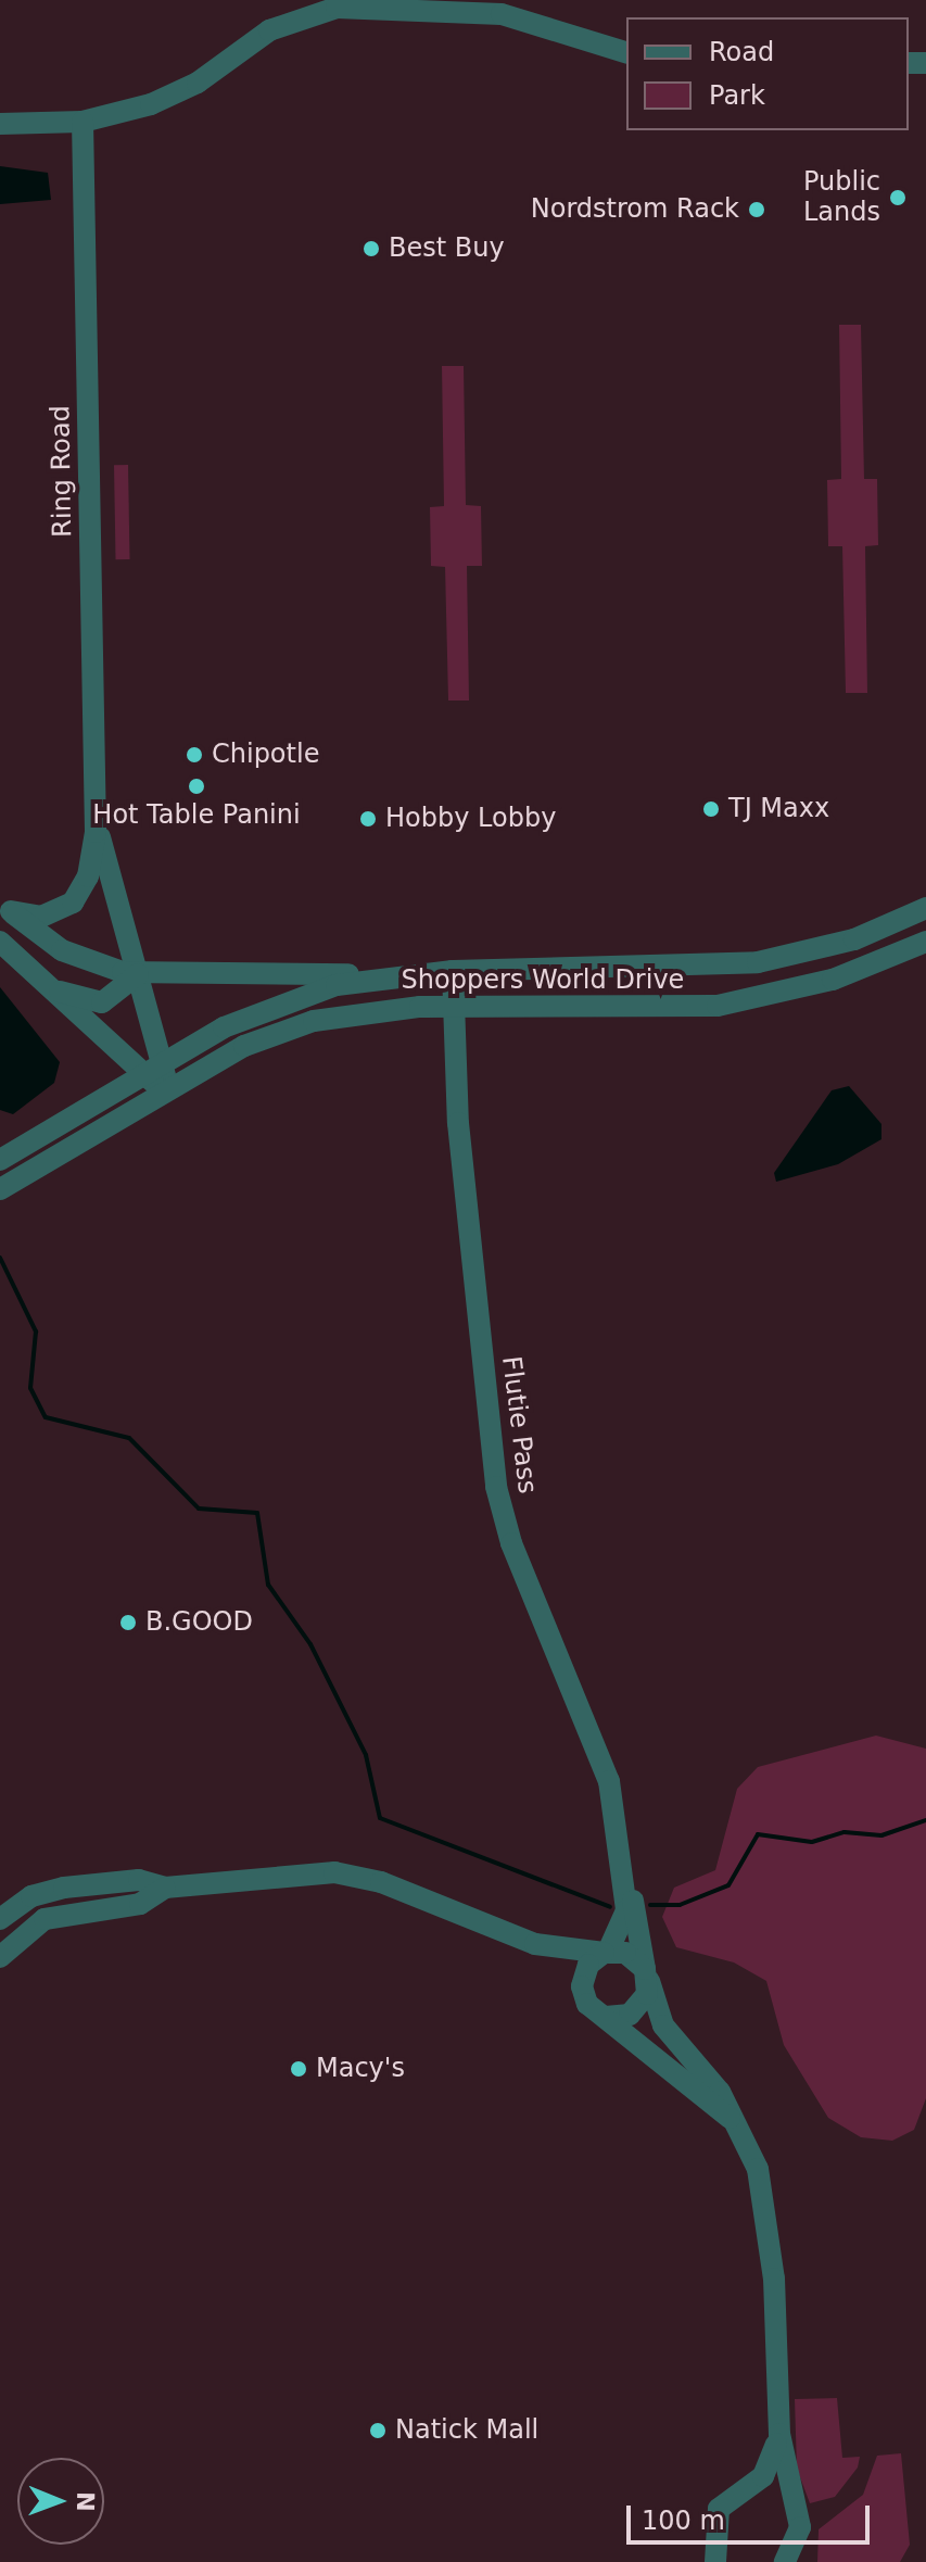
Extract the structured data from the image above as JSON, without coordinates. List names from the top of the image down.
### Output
{
  "streets": {
    "street": ["Ring Road", "Shoppers World Drive", "Flutie Pass"]
  },
  "crossings": [
    ["Ring Road", "Shoppers World Drive"],
    ["Shoppers World Drive", "Flutie Pass"]
  ],
  "places": [
    "Public Lands",
    "Nordstrom Rack",
    "Best Buy",
    "Chipotle",
    "Hot Table Panini",
    "TJ Maxx",
    "Hobby Lobby",
    "B.GOOD",
    "Macy's",
    "Natick Mall"
  ],
  "legend": ["Road", "Park"],
  "scale_bar": "100 m",
  "north": "right"
}
